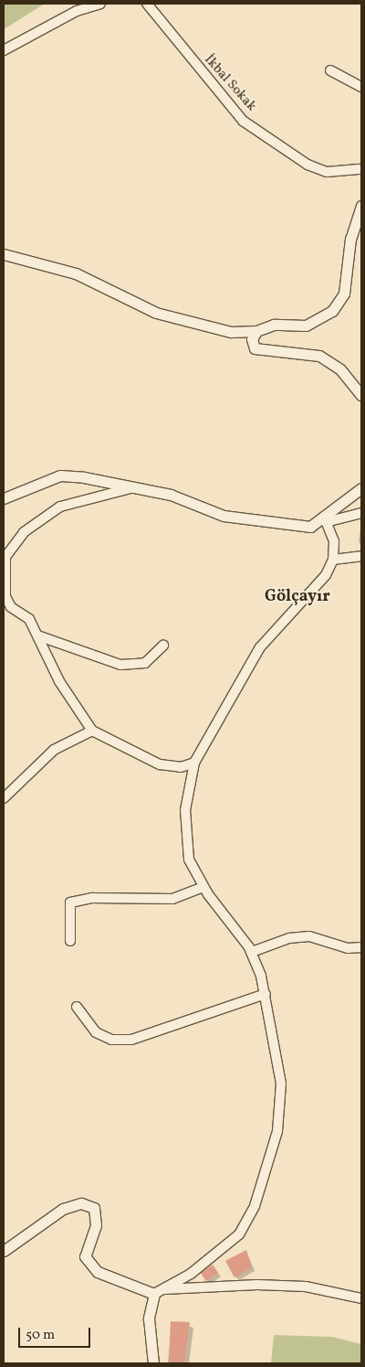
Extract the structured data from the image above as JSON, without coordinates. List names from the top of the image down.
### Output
{
  "streets": {
    "street": ["İkbal Sokak"]
  },
  "districts": ["Gölçayır"],
  "scale_bar": "50 m"
}
